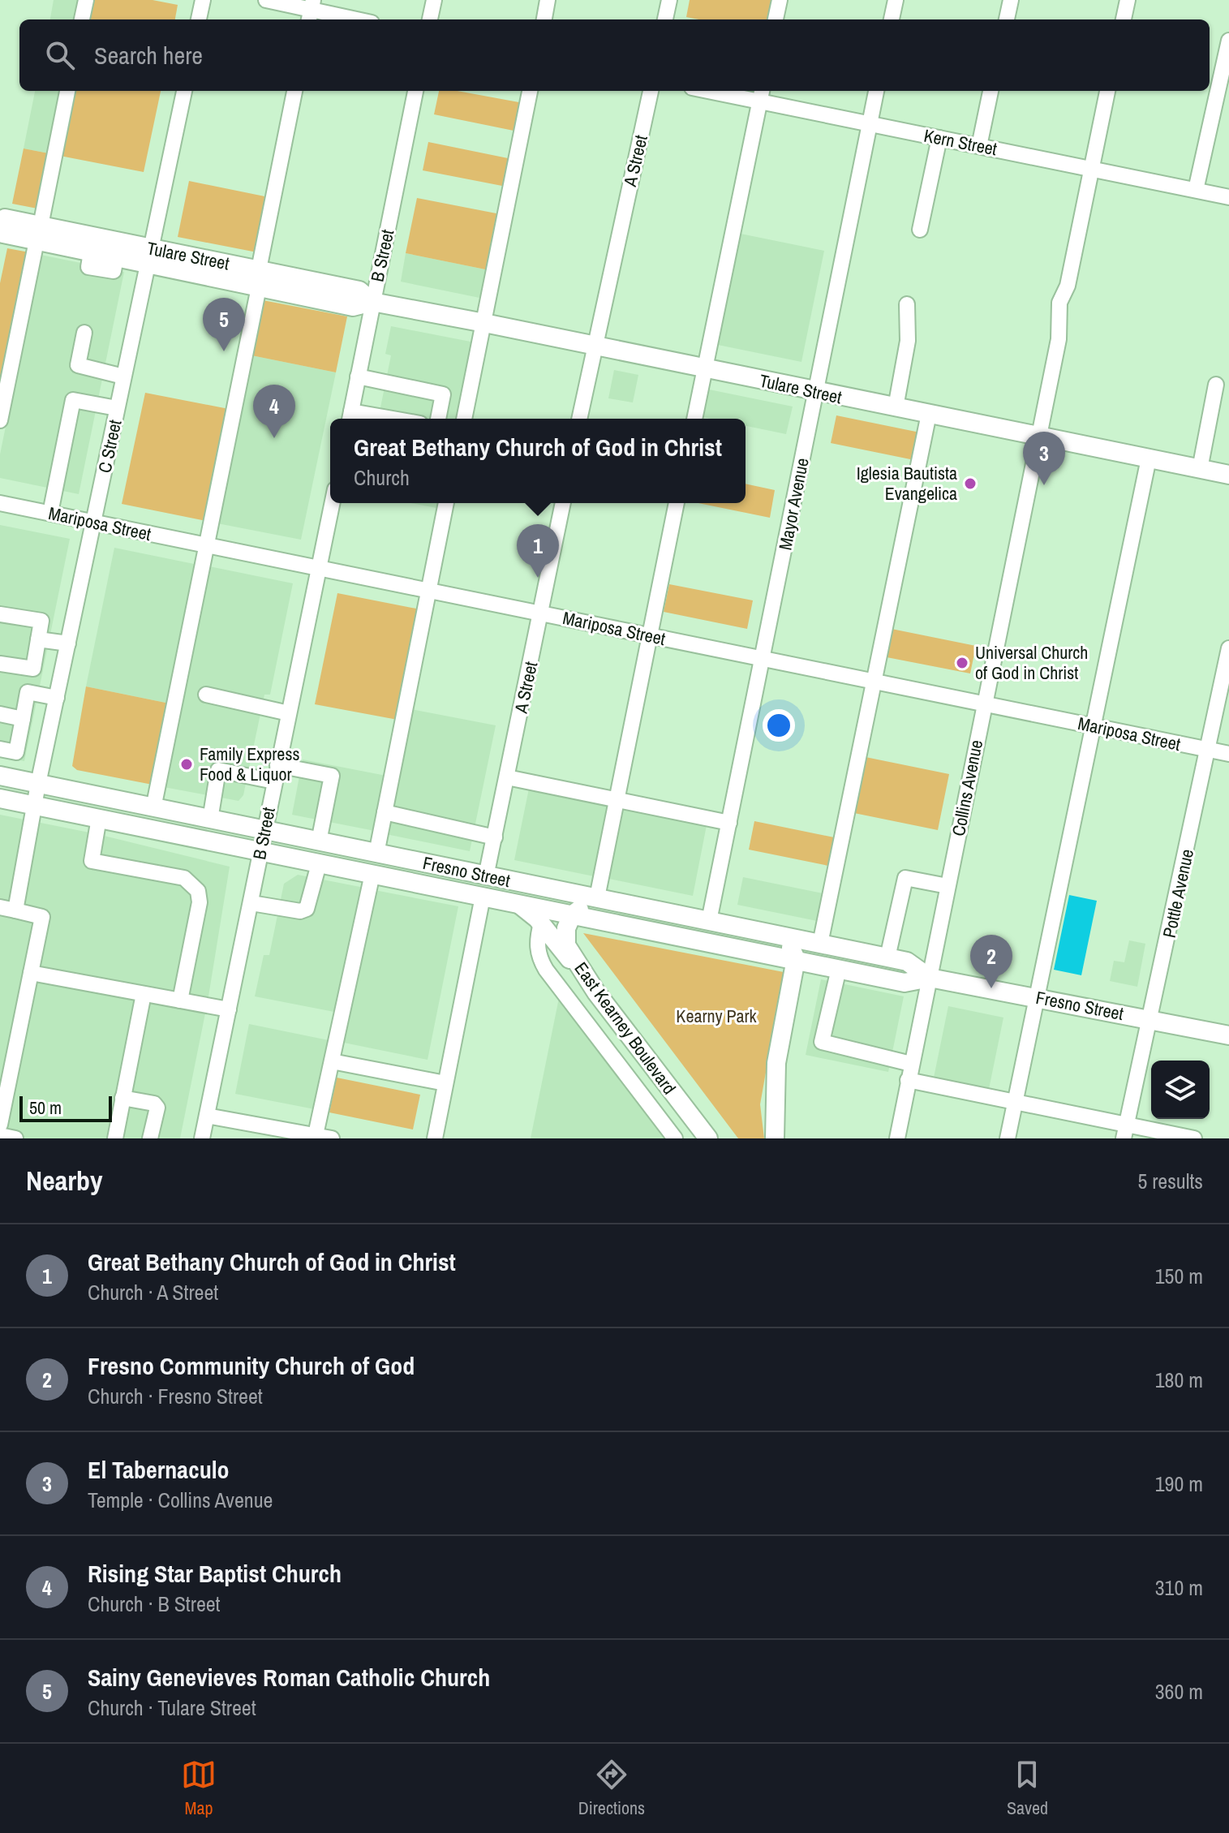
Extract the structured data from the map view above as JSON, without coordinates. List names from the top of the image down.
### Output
{
  "streets": {
    "main road": ["Tulare Street", "Fresno Street", "East Kearney Boulevard"],
    "street": [
      "Kern Street",
      "A Street",
      "B Street",
      "C Street",
      "Mayor Avenue",
      "Mariposa Street",
      "Collins Avenue",
      "Pottle Avenue"
    ]
  },
  "crossings": [
    ["Kern Street", "Mayor Avenue"],
    ["Kern Street", "Collins Avenue"],
    ["A Street", "Tulare Street"],
    ["A Street", "Mariposa Street"],
    ["A Street", "Fresno Street"],
    ["Tulare Street", "B Street"],
    ["Tulare Street", "C Street"],
    ["Tulare Street", "Mayor Avenue"],
    ["Tulare Street", "Collins Avenue"],
    ["B Street", "Mariposa Street"],
    ["B Street", "Fresno Street"],
    ["C Street", "Mariposa Street"],
    ["C Street", "Fresno Street"],
    ["Mayor Avenue", "Mariposa Street"],
    ["Mayor Avenue", "Fresno Street"],
    ["Mariposa Street", "Collins Avenue"],
    ["Mariposa Street", "Pottle Avenue"],
    ["Collins Avenue", "Fresno Street"],
    ["Fresno Street", "Pottle Avenue"],
    ["Fresno Street", "East Kearney Boulevard"]
  ],
  "parks": ["Kearny Park"],
  "places": ["Iglesia Bautista Evangelica", "Universal Church of God in Christ", "Family Express Food & Liquor"],
  "scale_bar": "50 m",
  "page": {
    "search": "Search here",
    "pins": [
      "5",
      "4",
      "3",
      "1",
      "2"
    ],
    "popup": ["Great Bethany Church of God in Christ", "Church"],
    "scale": "50 m",
    "heading": ["Nearby", "5 results"],
    "list": [
      {
        "mark": "1",
        "name": "Great Bethany Church of God in Christ",
        "note": "Church · A Street",
        "value": "150 m"
      },
      {
        "mark": "2",
        "name": "Fresno Community Church of God",
        "note": "Church · Fresno Street",
        "value": "180 m"
      },
      {
        "mark": "3",
        "name": "El Tabernaculo",
        "note": "Temple · Collins Avenue",
        "value": "190 m"
      },
      {
        "mark": "4",
        "name": "Rising Star Baptist Church",
        "note": "Church · B Street",
        "value": "310 m"
      },
      {
        "mark": "5",
        "name": "Sainy Genevieves Roman Catholic Church",
        "note": "Church · Tulare Street",
        "value": "360 m"
      }
    ],
    "nav": ["Map", "Directions", "Saved"]
  }
}
